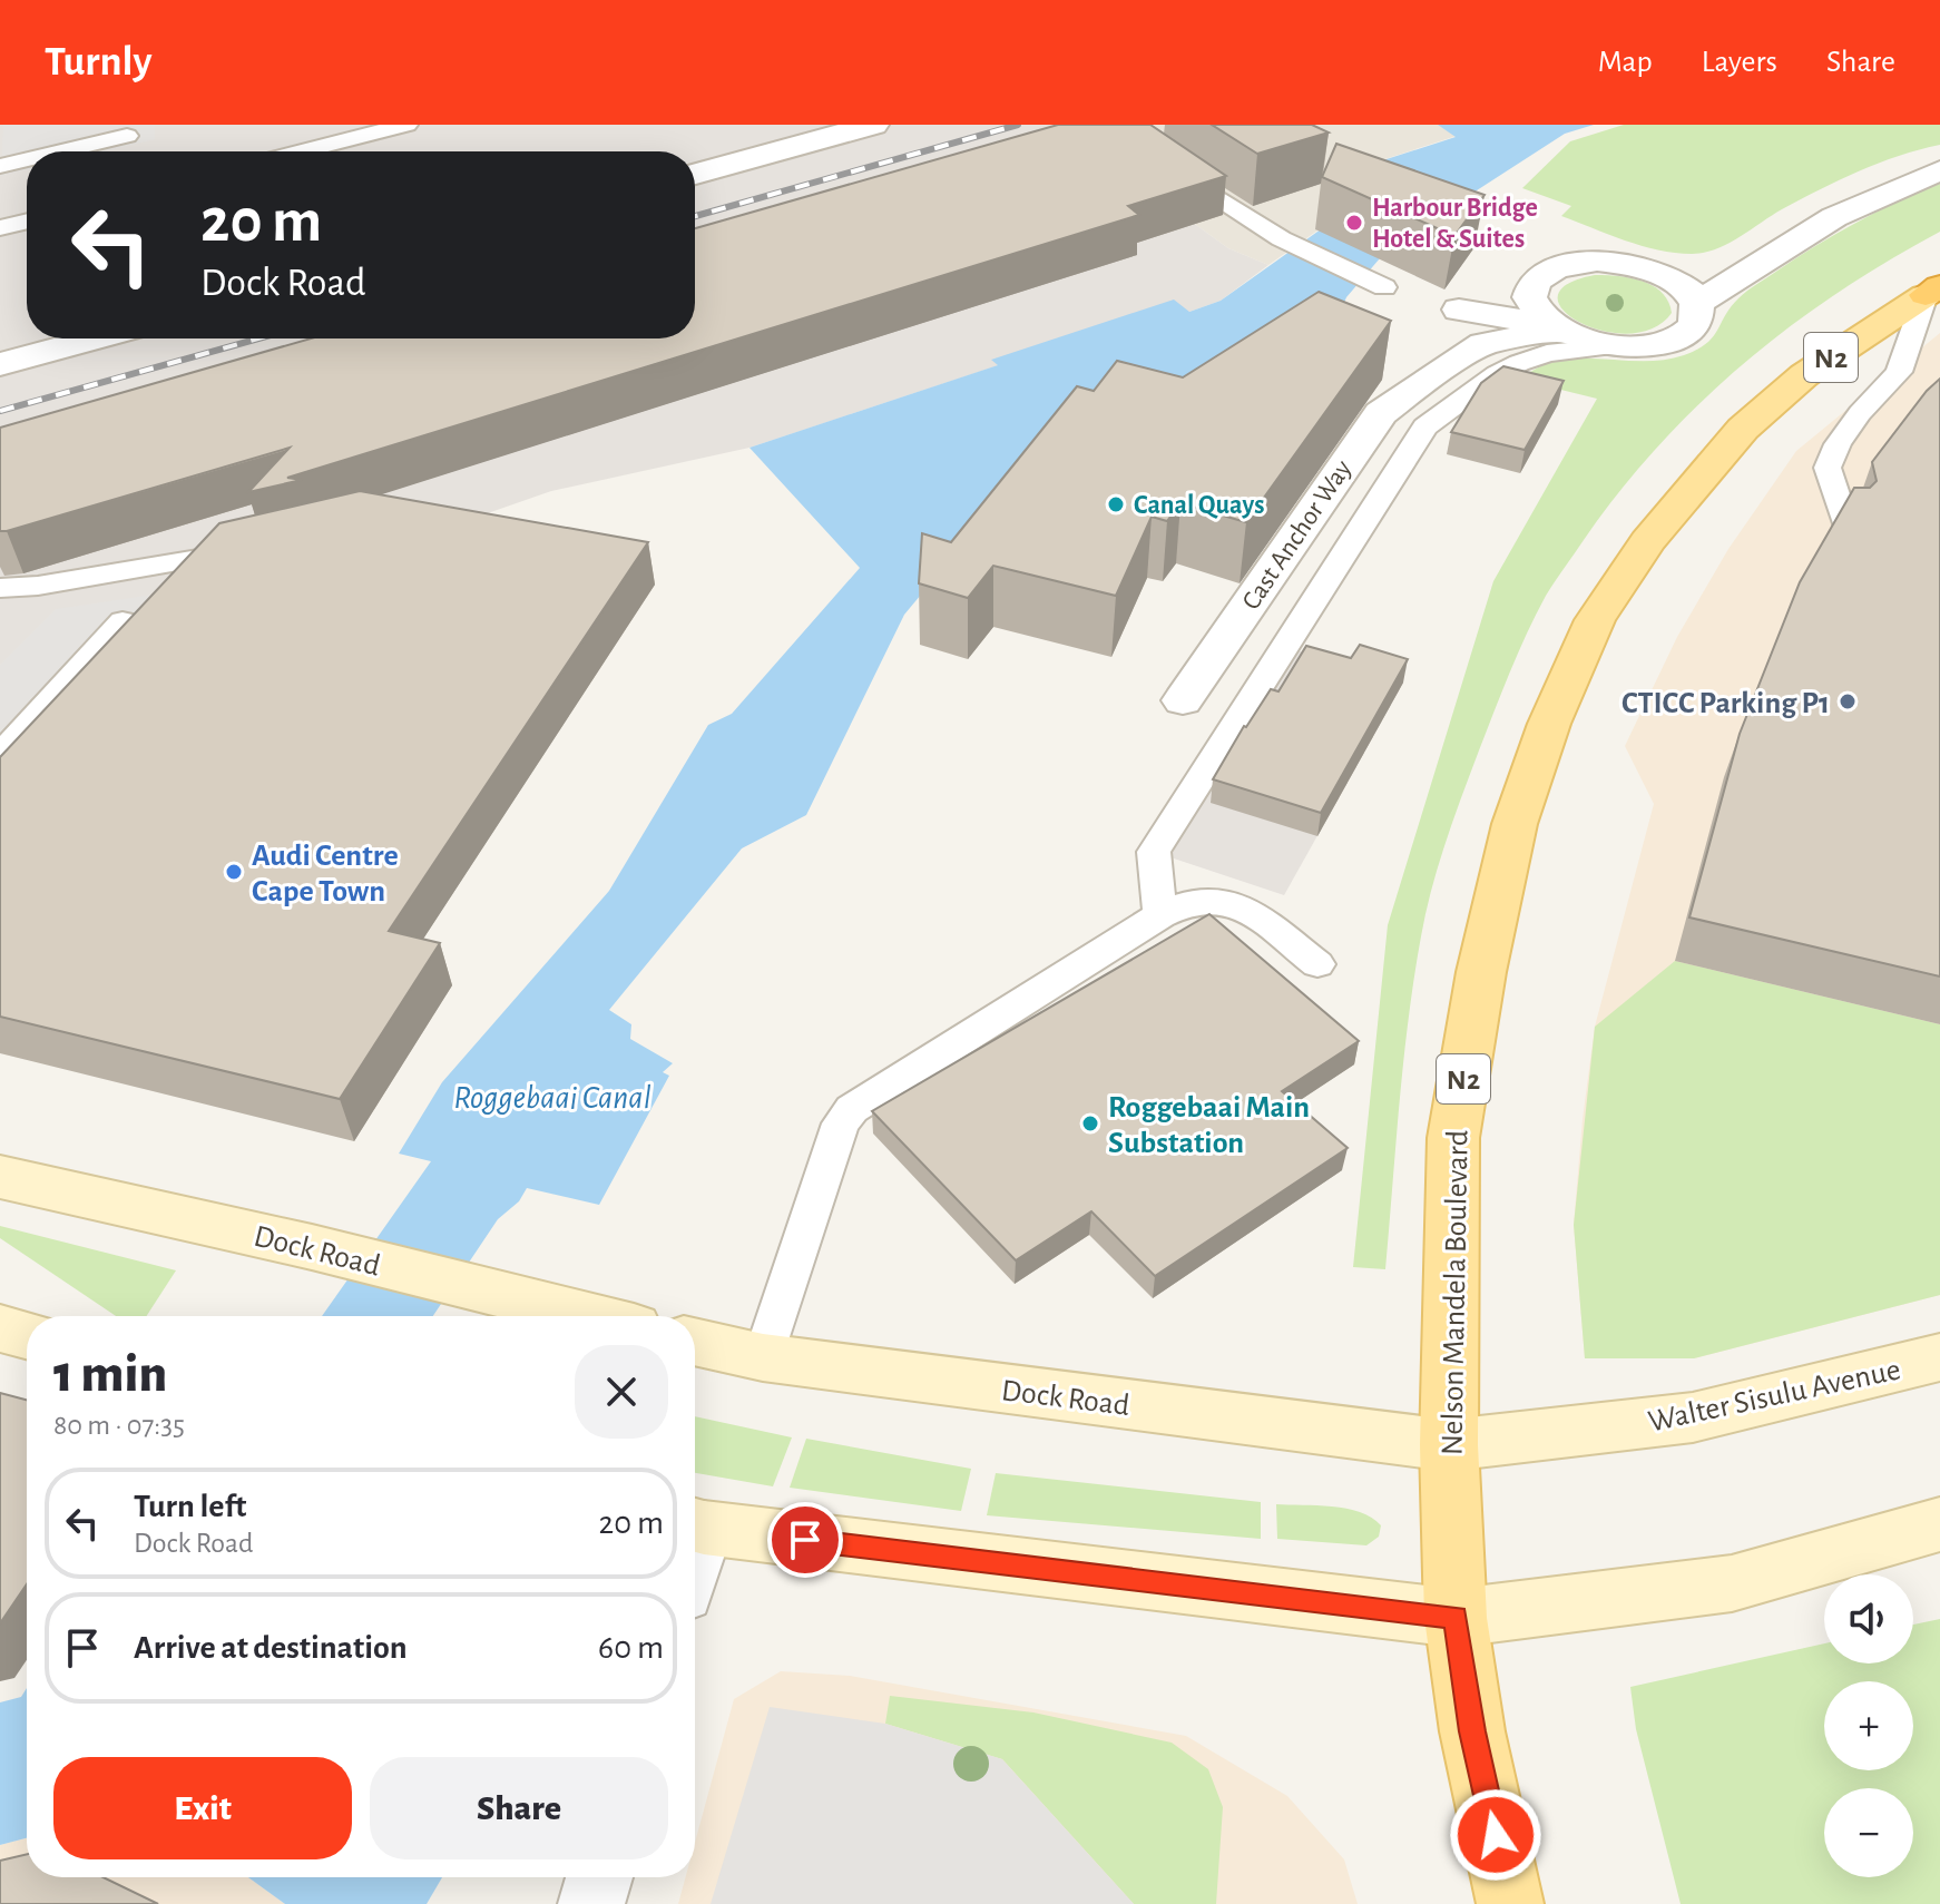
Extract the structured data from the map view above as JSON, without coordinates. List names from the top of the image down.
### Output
{
  "streets": {
    "main road": ["N2", "Nelson Mandela Boulevard"],
    "street": ["Cast Anchor Way", "Dock Road", "Walter Sisulu Avenue"]
  },
  "crossings": [
    ["Dock Road", "Nelson Mandela Boulevard"],
    ["Dock Road", "Walter Sisulu Avenue"],
    ["Nelson Mandela Boulevard", "Walter Sisulu Avenue"]
  ],
  "water": ["Roggebaai Canal"],
  "places": [
    "Harbour Bridge Hotel & Suites",
    "Canal Quays",
    "CTICC Parking P1",
    "Audi Centre Cape Town",
    "Roggebaai Main Substation"
  ],
  "page": {
    "header": "Turnly",
    "nav": ["Map", "Layers", "Share"],
    "turn": ["20 m", "Dock Road"],
    "heading": ["1 min", "80 m · 07:35"],
    "list": [
      {
        "name": "Turn left",
        "note": "Dock Road",
        "value": "20 m"
      },
      {
        "name": "Arrive at destination",
        "value": "60 m"
      }
    ],
    "map_buttons": ["+", "−"],
    "buttons": ["Exit", "Share"]
  }
}
